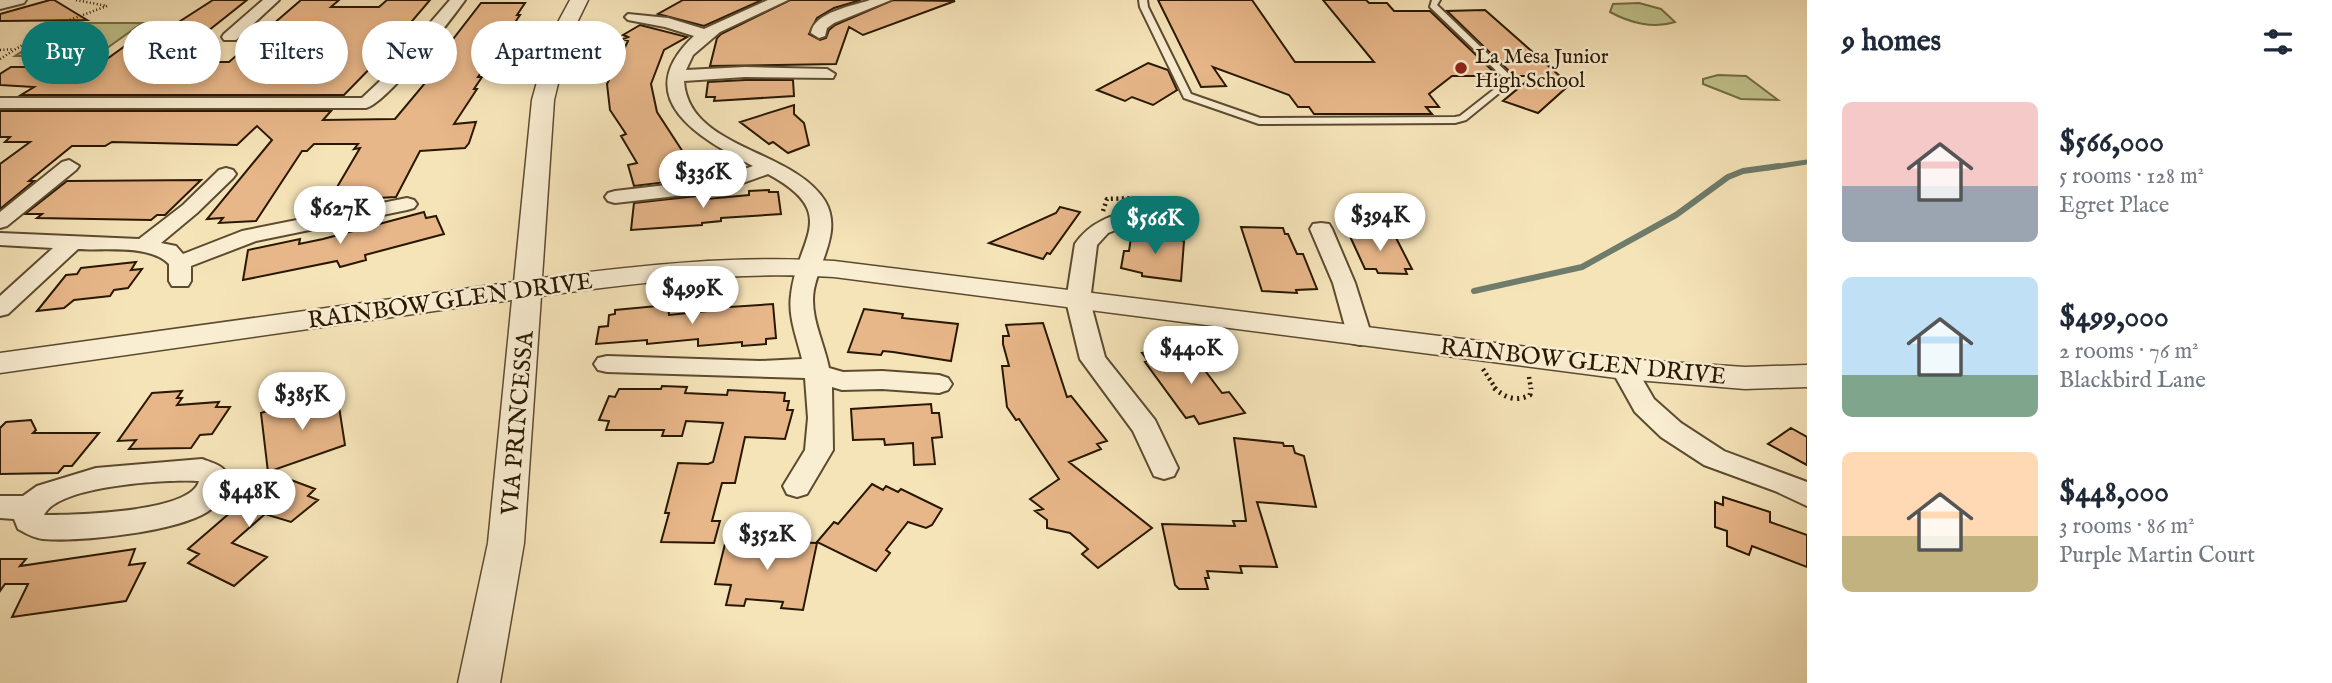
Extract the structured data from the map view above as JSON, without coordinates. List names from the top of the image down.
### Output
{
  "streets": {
    "street": ["RAINBOW GLEN DRIVE", "VIA PRINCESSA"]
  },
  "crossings": [
    ["RAINBOW GLEN DRIVE", "VIA PRINCESSA"]
  ],
  "places": ["La Mesa Junior High School"],
  "page": {
    "heading": "9 homes",
    "chip": [
      "Buy",
      "Rent",
      "Filters",
      "New",
      "Apartment"
    ],
    "list": [
      {
        "name": "$566,000",
        "note": "5 rooms · 128 m² · Egret Place"
      },
      {
        "name": "$499,000",
        "note": "2 rooms · 76 m² · Blackbird Lane"
      },
      {
        "name": "$448,000",
        "note": "3 rooms · 86 m² · Purple Martin Court"
      }
    ],
    "price": [
      "$336K",
      "$627K",
      "$394K",
      "$566K",
      "$499K",
      "$440K",
      "$385K",
      "$448K",
      "$352K"
    ]
  }
}
